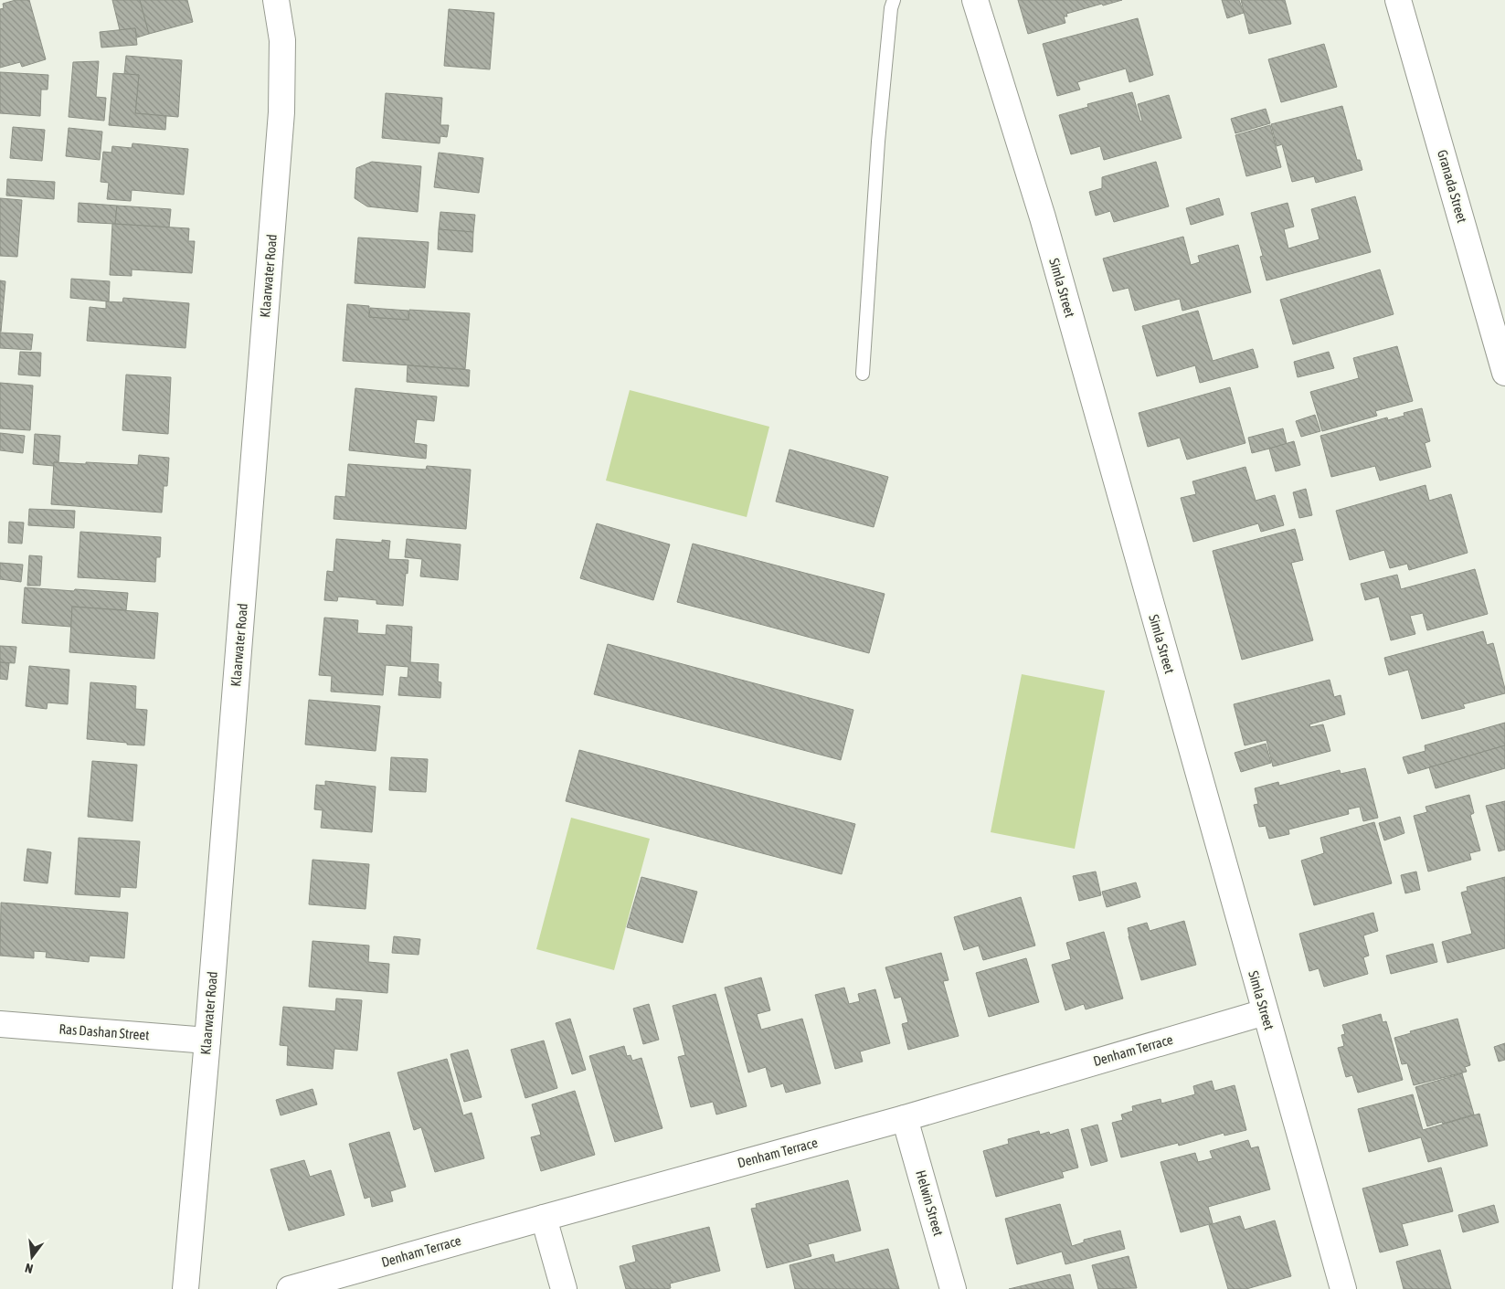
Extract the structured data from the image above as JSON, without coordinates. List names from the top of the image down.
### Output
{
  "streets": {
    "street": [
      "Granada Street",
      "Klaarwater Road",
      "Simla Street",
      "Ras Dashan Street",
      "Denham Terrace",
      "Helwin Street"
    ]
  },
  "crossings": [
    ["Klaarwater Road", "Ras Dashan Street"],
    ["Simla Street", "Denham Terrace"],
    ["Denham Terrace", "Helwin Street"]
  ],
  "north": "bottom"
}
